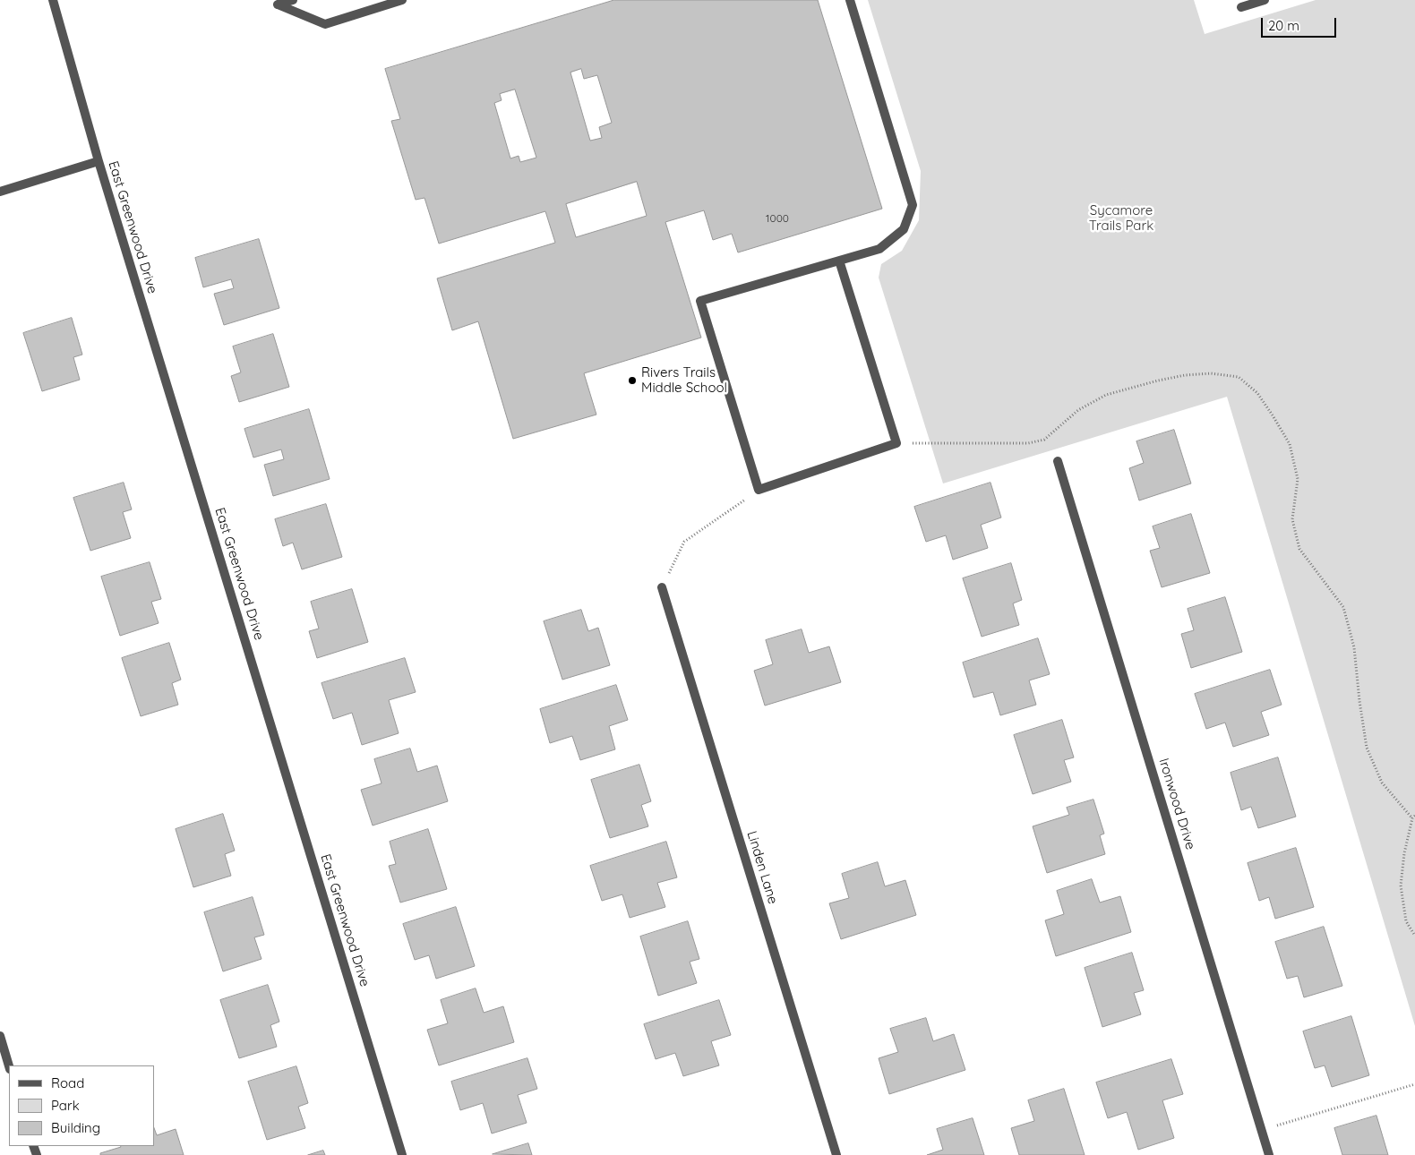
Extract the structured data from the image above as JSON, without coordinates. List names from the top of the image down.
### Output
{
  "streets": {
    "street": ["East Greenwood Drive", "Ironwood Drive", "Linden Lane"]
  },
  "parks": ["Sycamore Trails Park"],
  "places": ["Rivers Trails Middle School"],
  "house_numbers": ["1000"],
  "legend": ["Road", "Park", "Building"],
  "scale_bar": "20 m"
}
